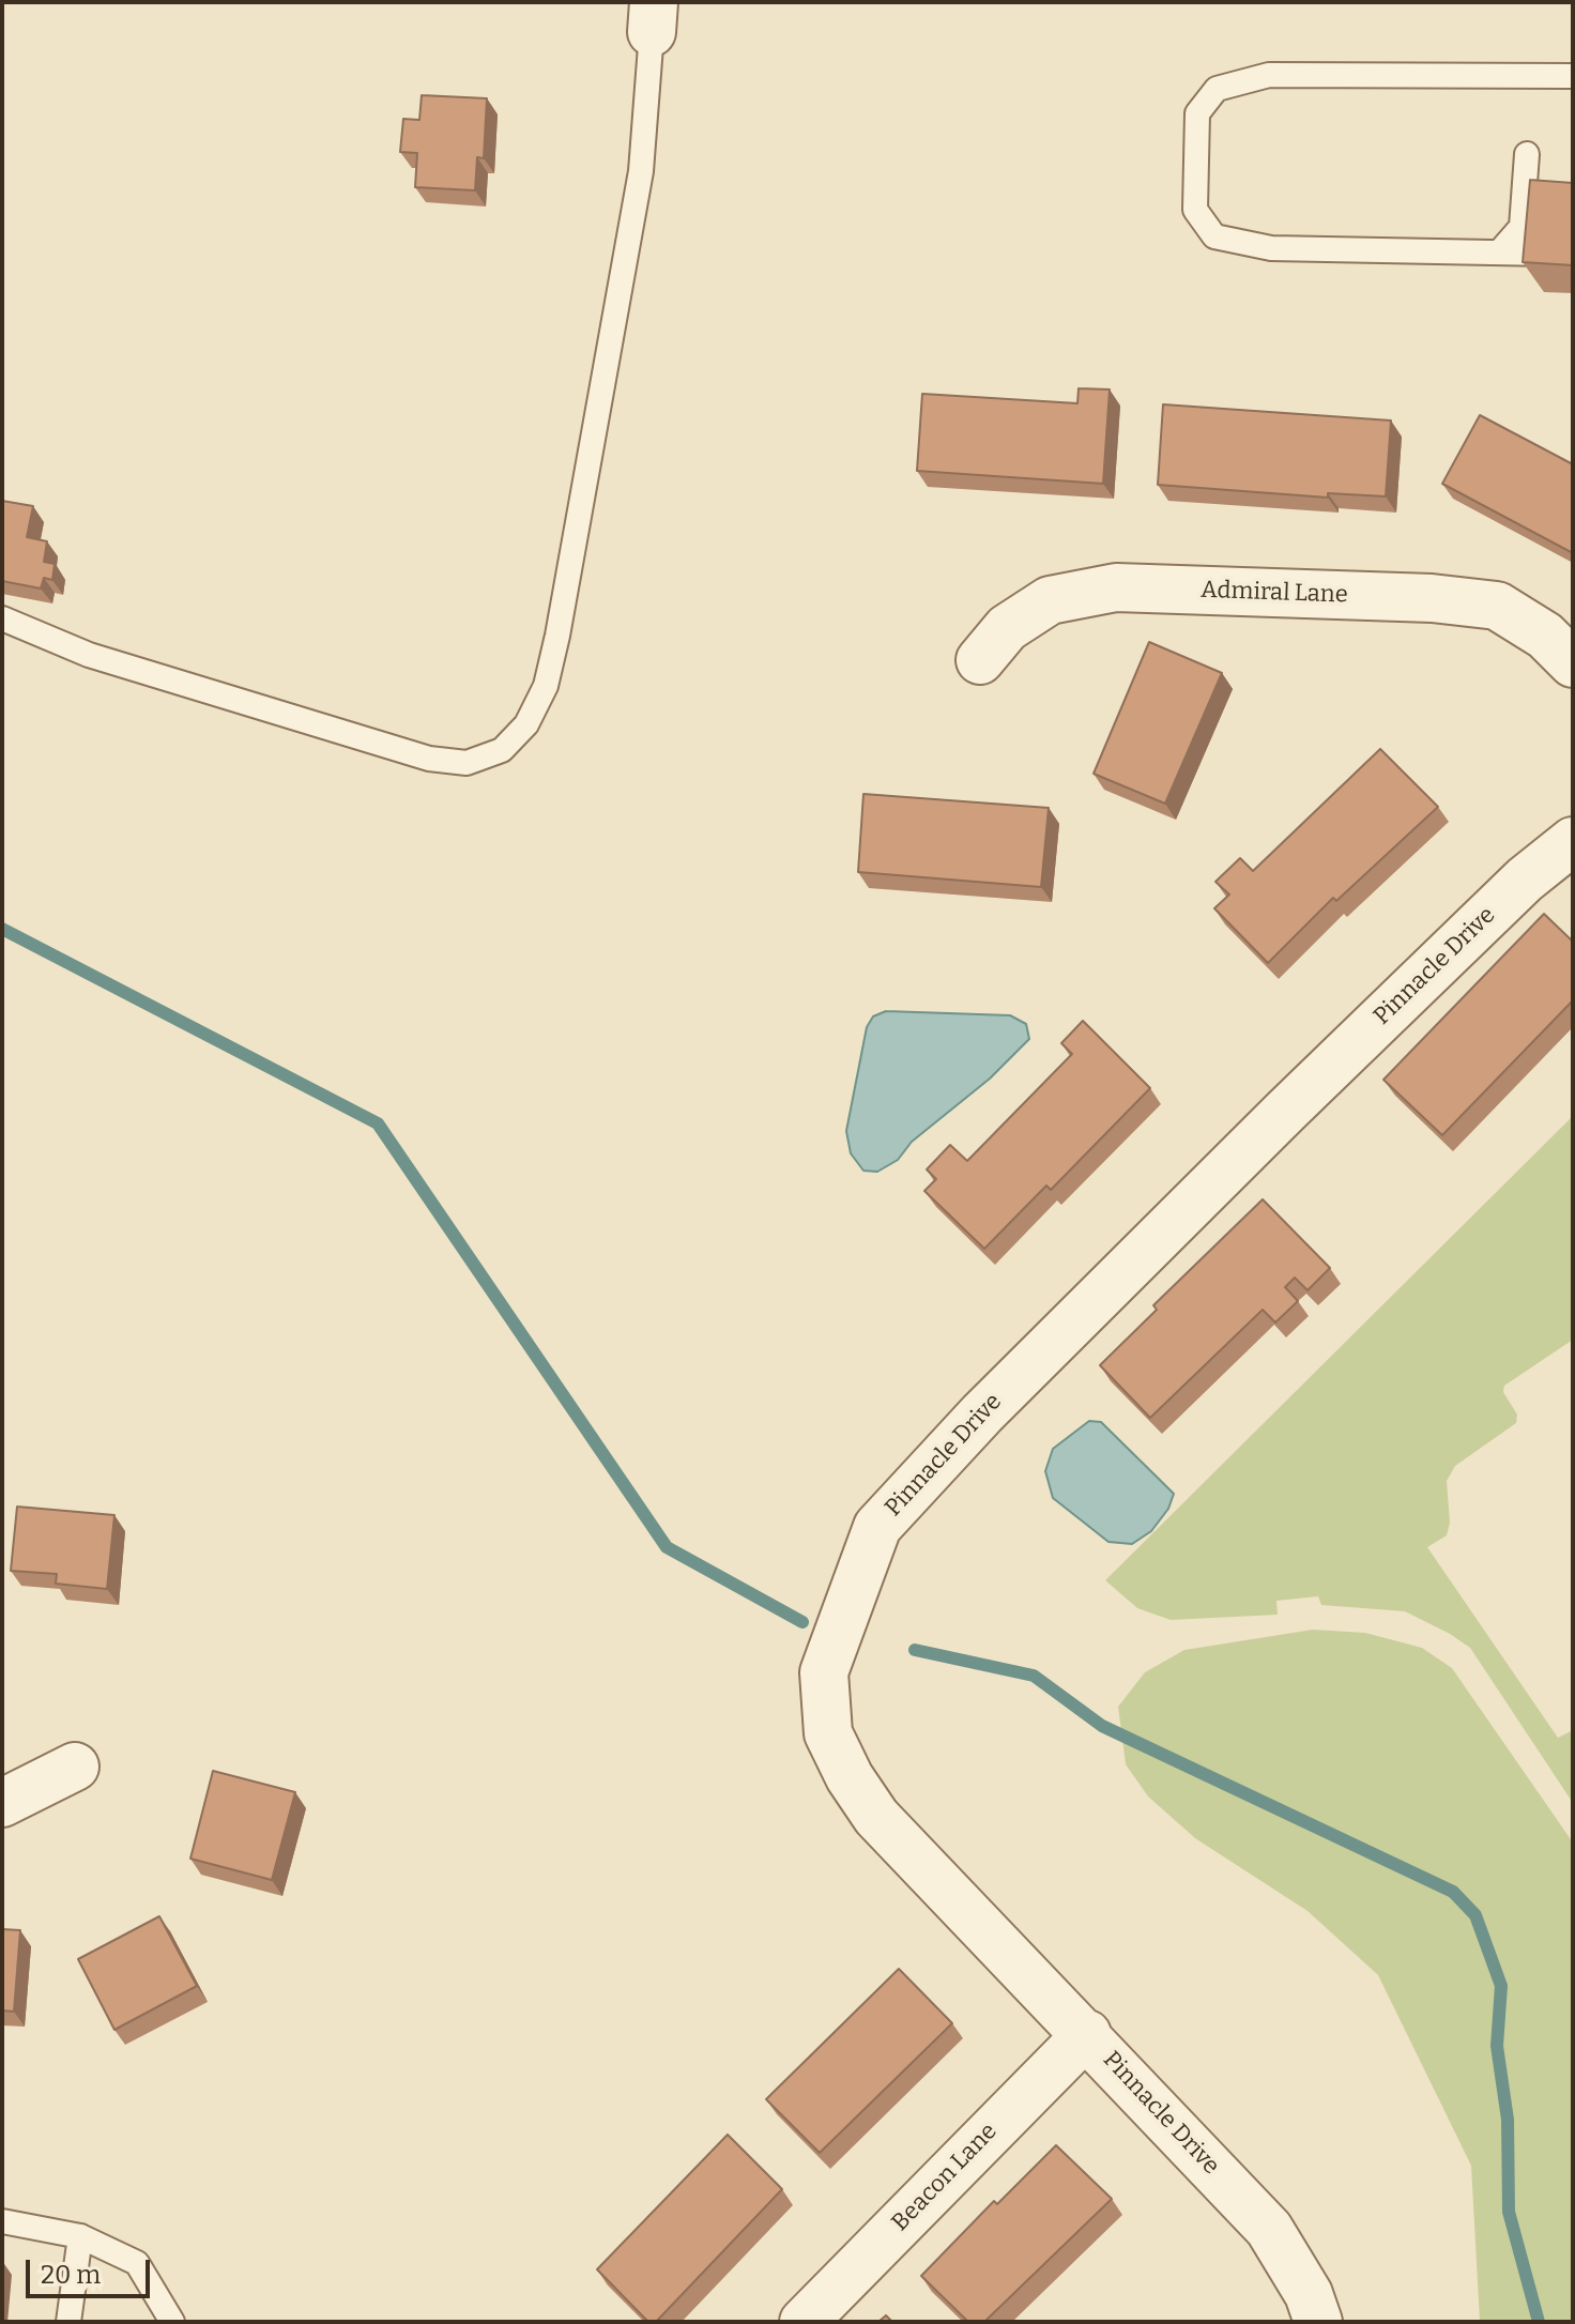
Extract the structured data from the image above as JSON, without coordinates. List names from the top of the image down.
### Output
{
  "streets": {
    "street": ["Admiral Lane", "Pinnacle Drive", "Beacon Lane"]
  },
  "crossings": [
    ["Pinnacle Drive", "Beacon Lane"]
  ],
  "scale_bar": "20 m"
}
